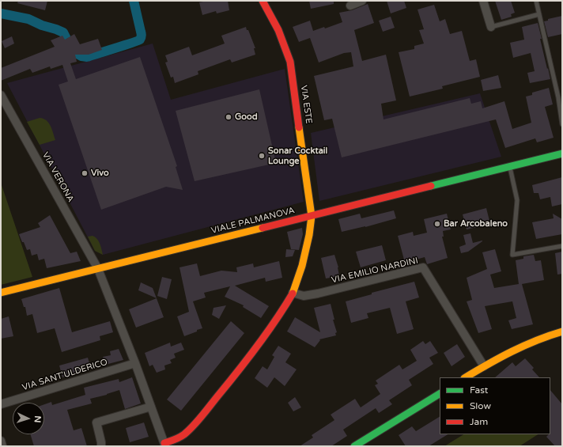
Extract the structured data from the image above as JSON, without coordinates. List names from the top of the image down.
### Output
{
  "streets": {
    "street": [
      "VIA ESTE",
      "VIA VERONA",
      "VIALE PALMANOVA",
      "VIA EMILIO NARDINI",
      "VIA SANT'ULDERICO"
    ]
  },
  "crossings": [
    ["VIA ESTE", "VIALE PALMANOVA"],
    ["VIA VERONA", "VIALE PALMANOVA"]
  ],
  "places": [
    "Good",
    "Sonar Cocktail Lounge",
    "Vivo",
    "Bar Arcobaleno"
  ],
  "legend": ["Fast", "Slow", "Jam"],
  "north": "right"
}
